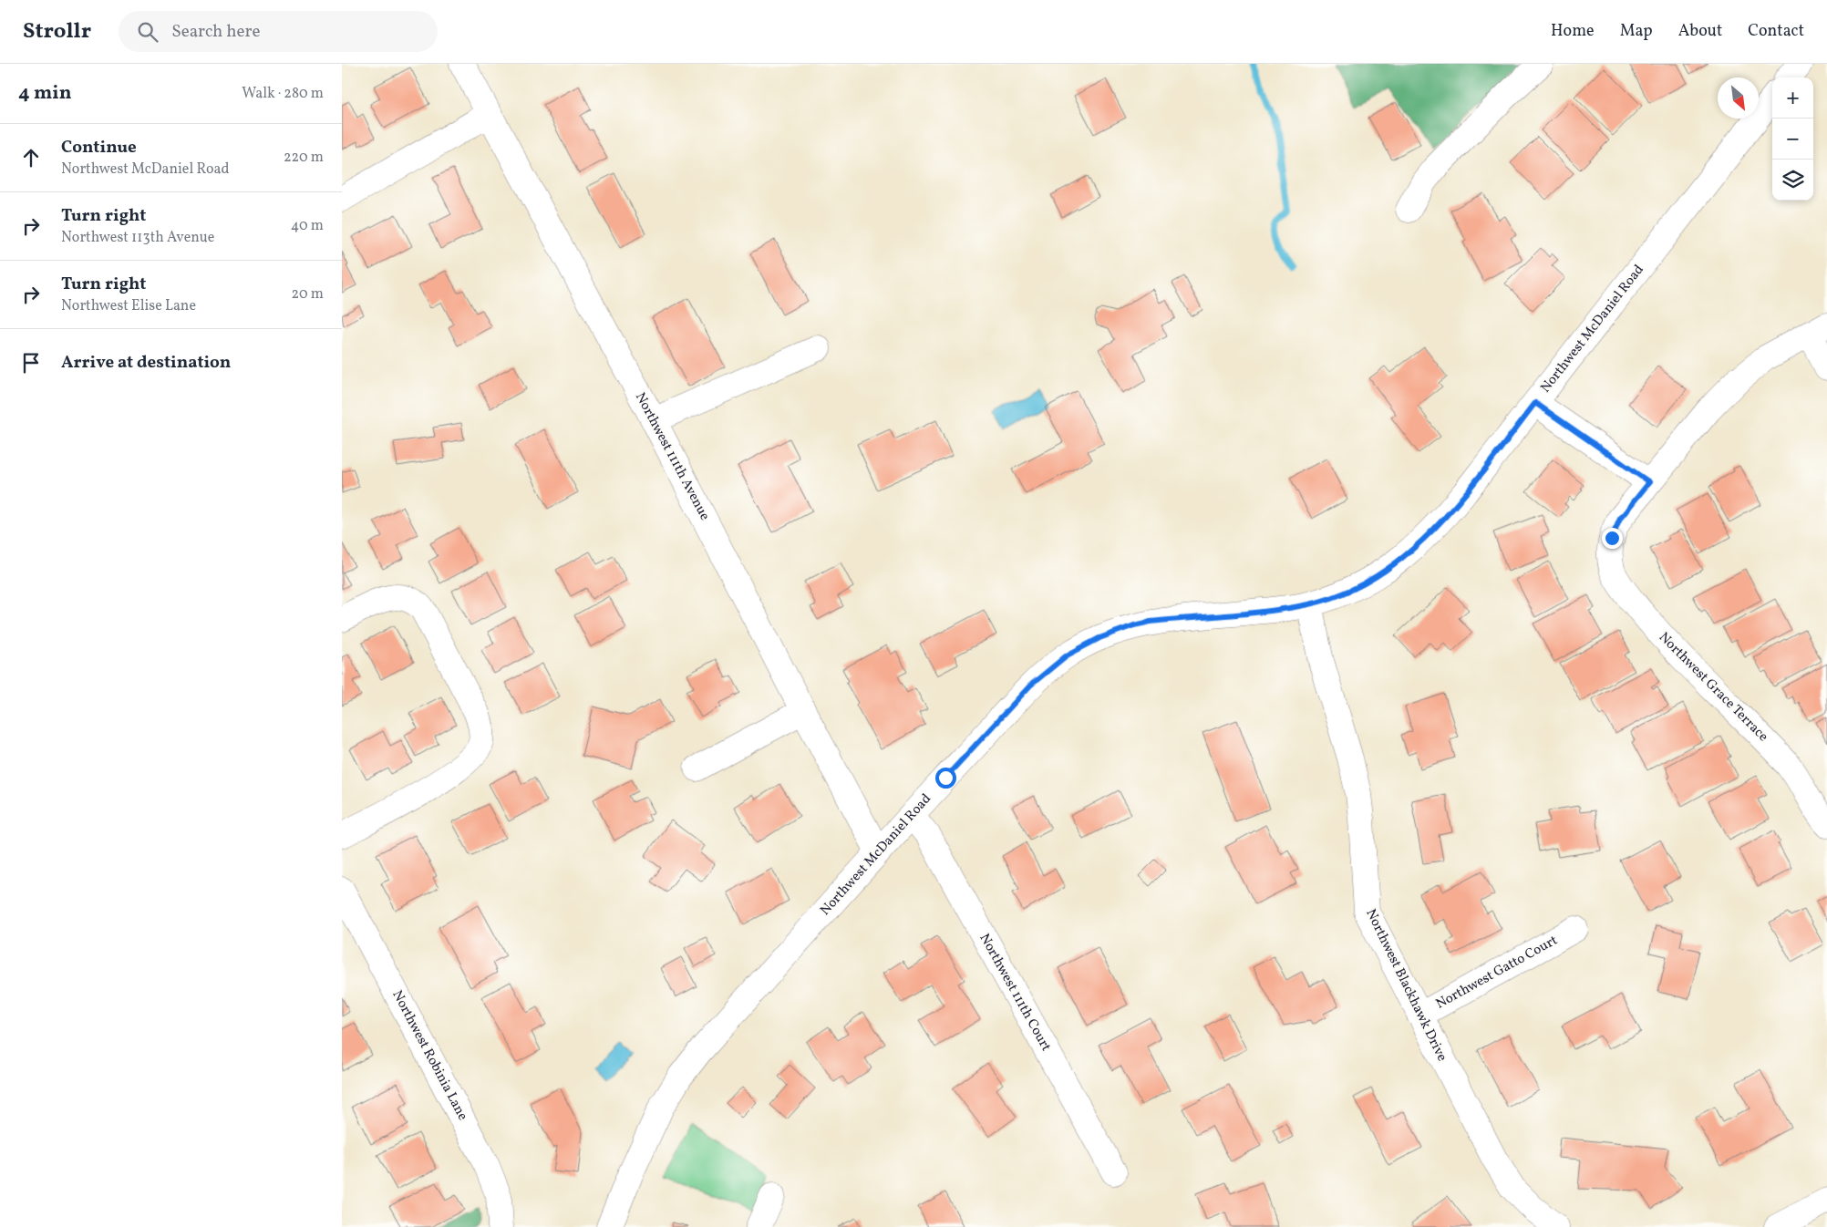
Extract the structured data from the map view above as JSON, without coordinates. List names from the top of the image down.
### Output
{
  "streets": {
    "street": [
      "Northwest McDaniel Road",
      "Northwest 111th Avenue",
      "Northwest Grace Terrace",
      "Northwest Gatto Court",
      "Northwest Blackhawk Drive",
      "Northwest 111th Court",
      "Northwest Robinia Lane"
    ]
  },
  "crossings": [
    ["Northwest McDaniel Road", "Northwest 111th Avenue"],
    ["Northwest McDaniel Road", "Northwest Blackhawk Drive"],
    ["Northwest McDaniel Road", "Northwest 111th Court"],
    ["Northwest Gatto Court", "Northwest Blackhawk Drive"]
  ],
  "north": "bottom right",
  "page": {
    "header": "Strollr",
    "search": "Search here",
    "nav": [
      "Home",
      "Map",
      "About",
      "Contact"
    ],
    "heading": ["4 min", "Walk · 280 m"],
    "map_buttons": ["+", "−"],
    "list": [
      ["Continue", "Northwest McDaniel Road", "220 m"],
      ["Turn right", "Northwest 113th Avenue", "40 m"],
      ["Turn right", "Northwest Elise Lane", "20 m"],
      "Arrive at destination"
    ]
  }
}
